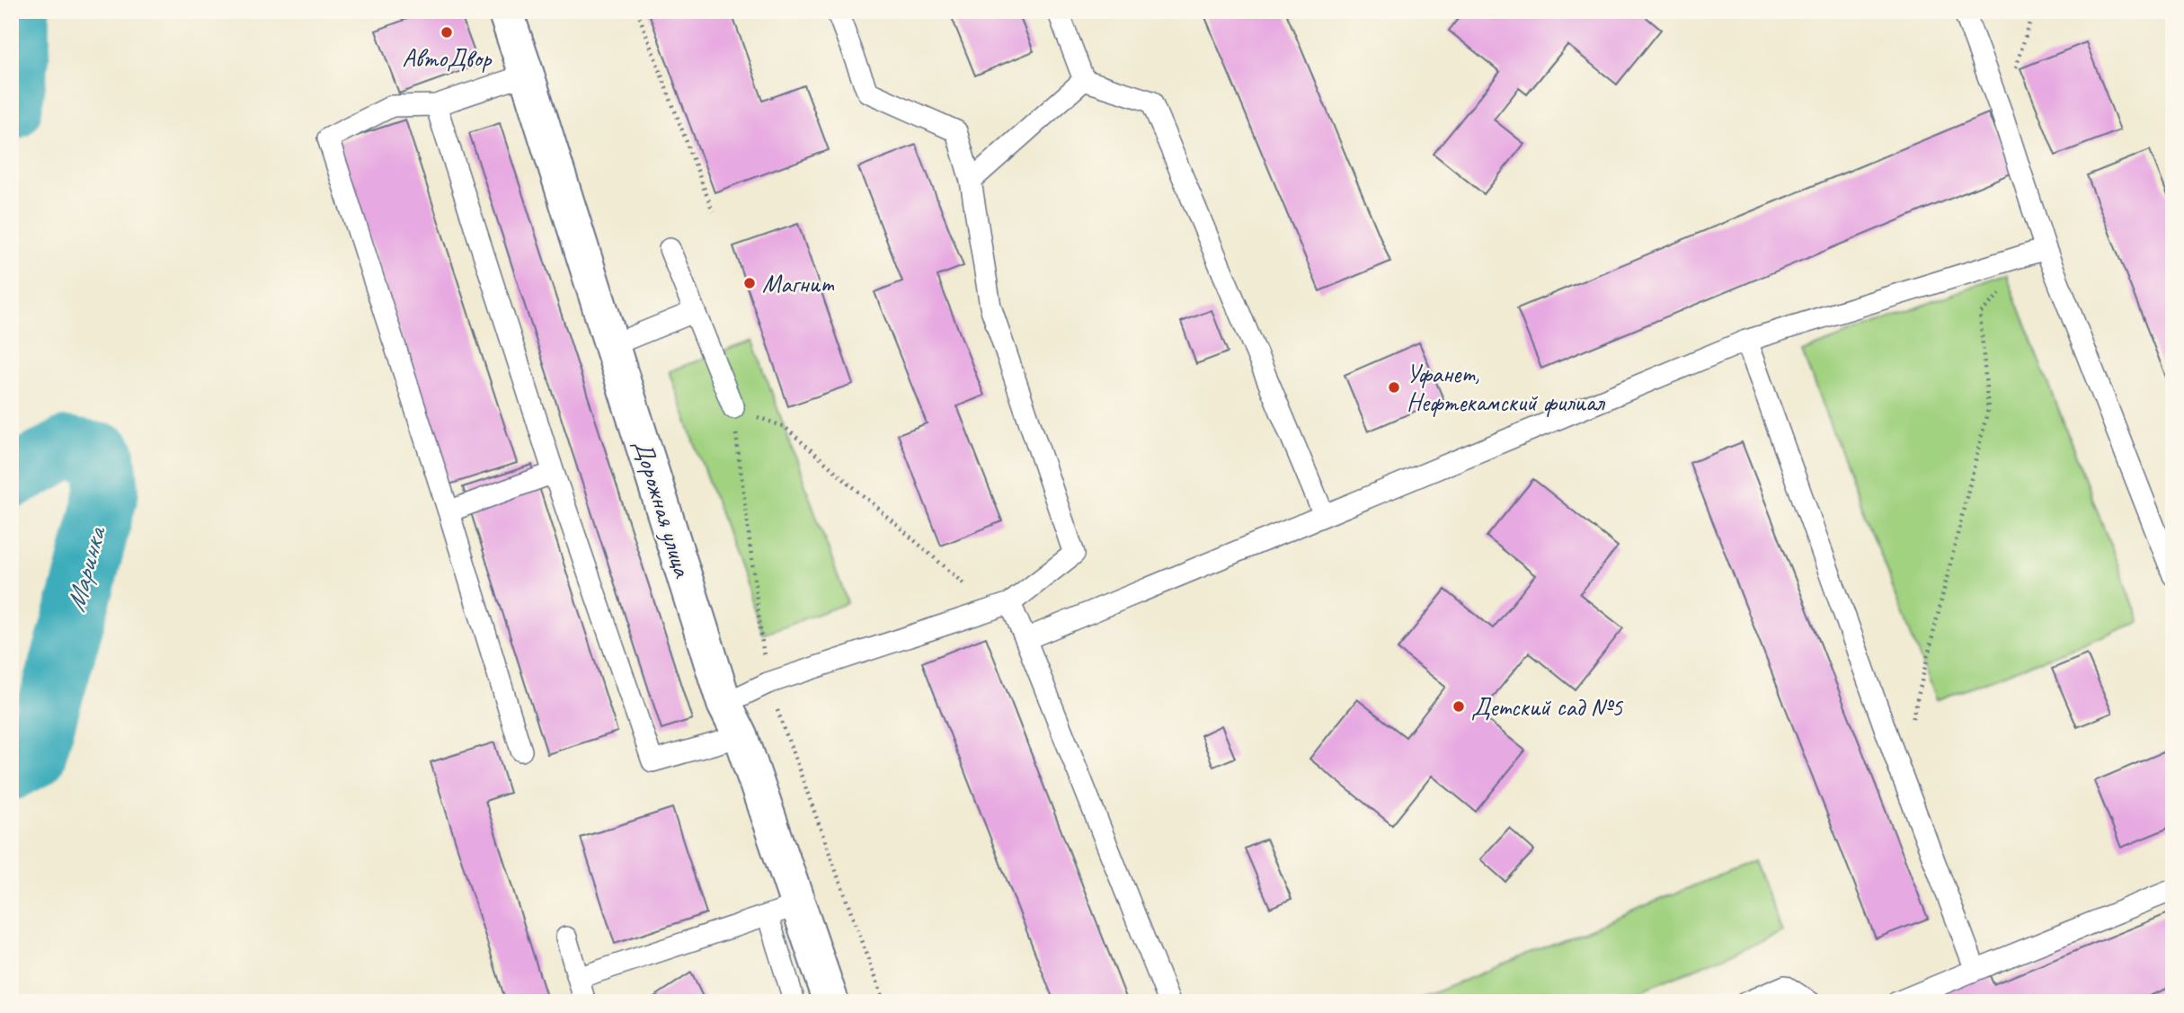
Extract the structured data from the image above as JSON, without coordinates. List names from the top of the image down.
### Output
{
  "streets": {
    "main road": ["Дорожная улица"]
  },
  "water": ["Маринка"],
  "places": [
    "АвтоДвор",
    "Магнит",
    "Уфанет, Нефтекамский филиал",
    "Детский сад №5"
  ]
}
